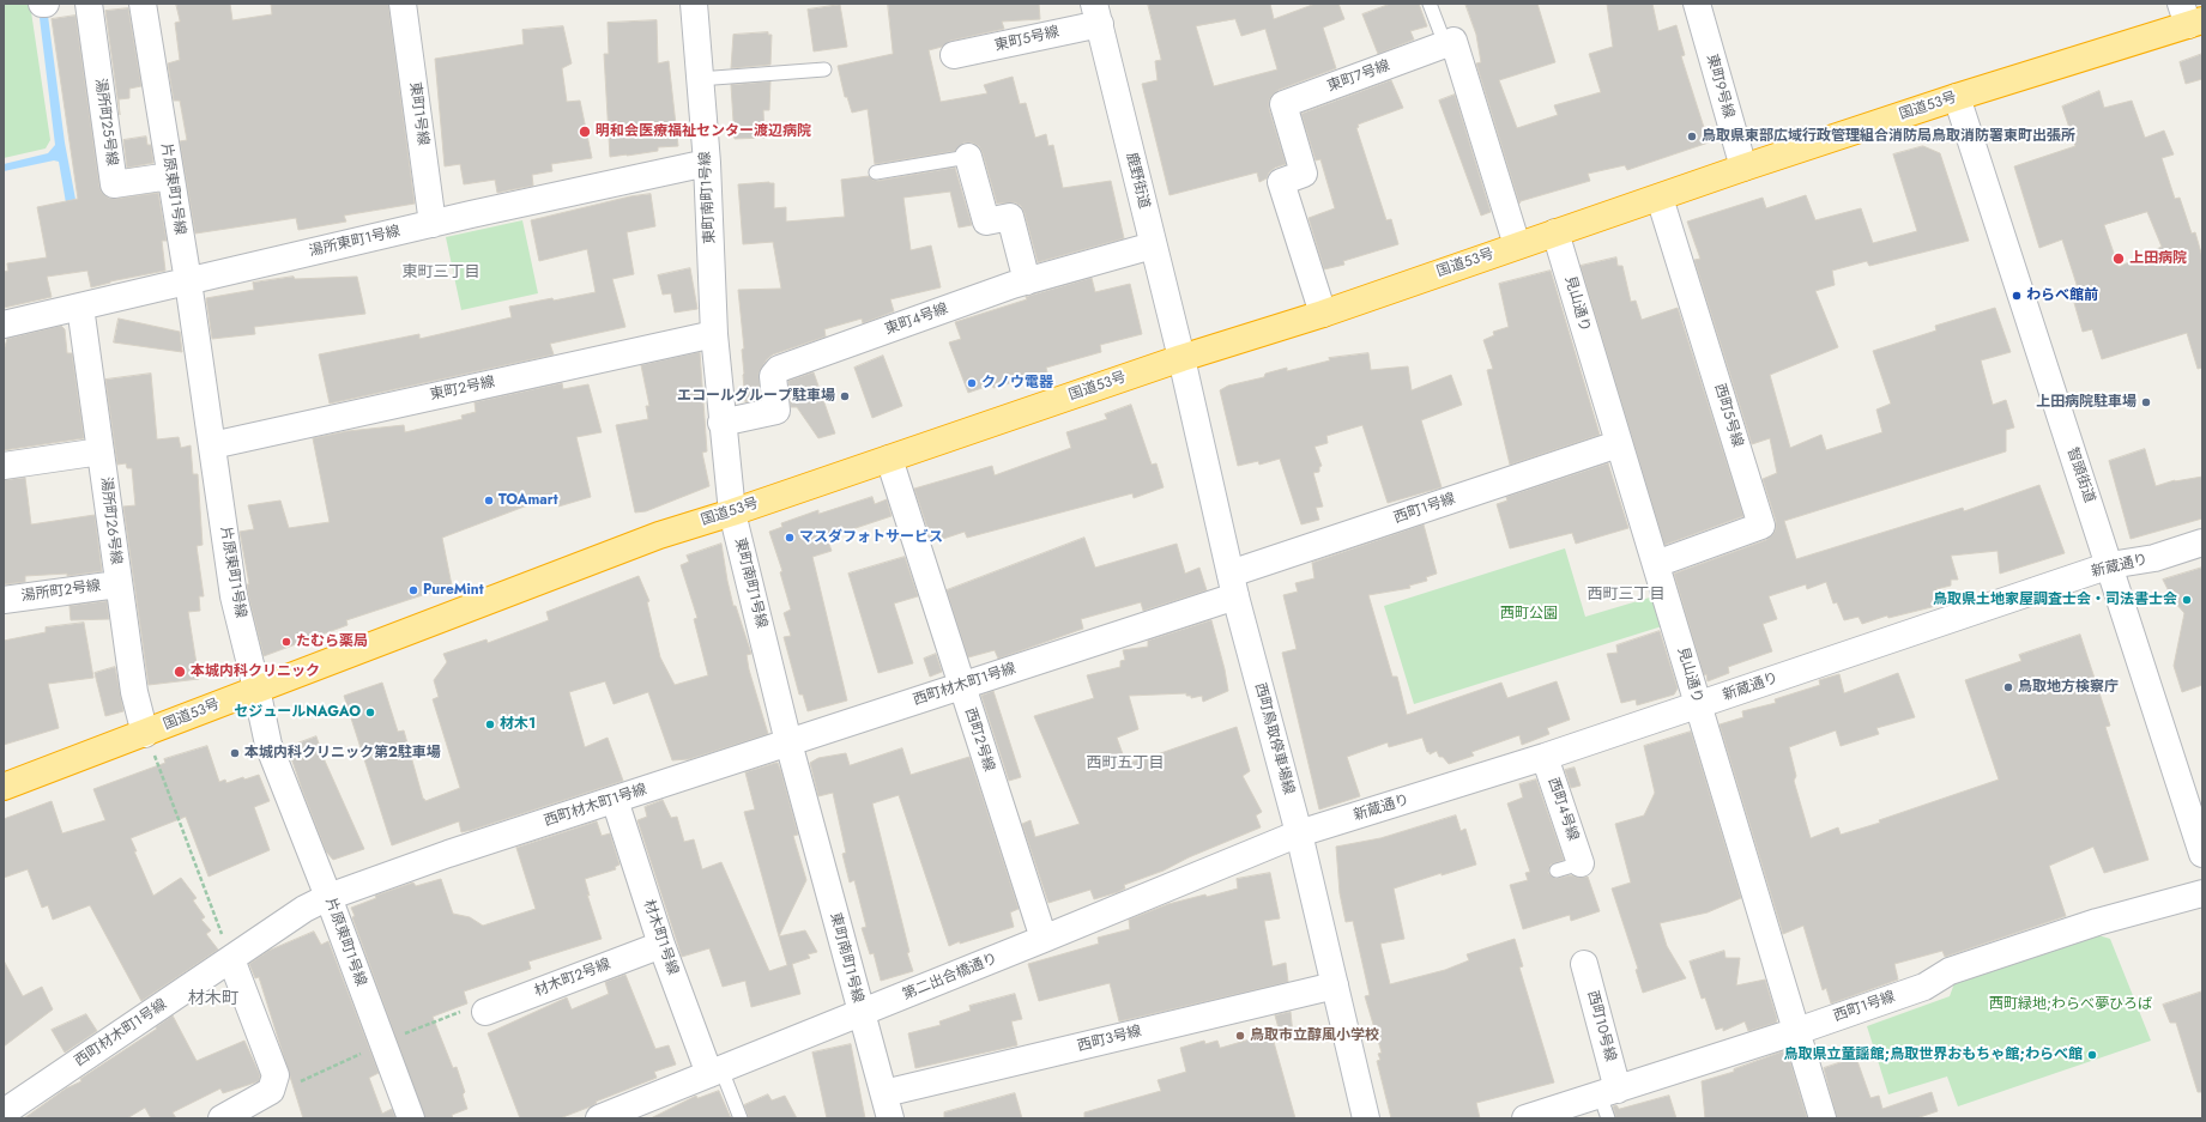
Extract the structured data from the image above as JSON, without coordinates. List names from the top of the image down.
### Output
{
  "streets": {
    "highway": ["国道53号"],
    "street": [
      "東町5号線",
      "東町7号線",
      "東町9号線",
      "東町1号線",
      "湯所町25号線",
      "鹿野街道",
      "片原東町1号線",
      "東町南町1号線",
      "湯所東町1号線",
      "見山通り",
      "東町4号線",
      "東町2号線",
      "西町5号線",
      "智頭街道",
      "西町1号線",
      "湯所町26号線",
      "新蔵通り",
      "湯所町2号線",
      "西町材木町1号線",
      "西町鳥取停車場線",
      "西町2号線",
      "西町4号線",
      "材木町1号線",
      "第二出合橋通り",
      "材木町2号線",
      "西町10号線",
      "西町3号線"
    ]
  },
  "crossings": [
    ["東町5号線", "鹿野街道"],
    ["東町7号線", "国道53号"],
    ["東町9号線", "国道53号"],
    ["国道53号", "鹿野街道"],
    ["国道53号", "片原東町1号線"],
    ["国道53号", "東町南町1号線"],
    ["国道53号", "見山通り"],
    ["国道53号", "西町5号線"],
    ["国道53号", "智頭街道"],
    ["国道53号", "湯所町26号線"],
    ["国道53号", "西町鳥取停車場線"],
    ["国道53号", "西町2号線"],
    ["東町1号線", "湯所東町1号線"],
    ["湯所町25号線", "片原東町1号線"],
    ["鹿野街道", "東町4号線"],
    ["鹿野街道", "西町鳥取停車場線"],
    ["片原東町1号線", "湯所東町1号線"],
    ["片原東町1号線", "東町2号線"],
    ["片原東町1号線", "西町材木町1号線"],
    ["東町南町1号線", "湯所東町1号線"],
    ["東町南町1号線", "東町4号線"],
    ["東町南町1号線", "東町2号線"],
    ["東町南町1号線", "西町材木町1号線"],
    ["東町南町1号線", "第二出合橋通り"],
    ["東町南町1号線", "西町3号線"],
    ["湯所東町1号線", "湯所町26号線"],
    ["見山通り", "西町5号線"],
    ["見山通り", "西町1号線"],
    ["見山通り", "新蔵通り"],
    ["智頭街道", "新蔵通り"],
    ["西町1号線", "西町材木町1号線"],
    ["西町1号線", "西町鳥取停車場線"],
    ["西町1号線", "西町10号線"],
    ["湯所町26号線", "湯所町2号線"],
    ["新蔵通り", "西町鳥取停車場線"],
    ["新蔵通り", "西町4号線"],
    ["新蔵通り", "第二出合橋通り"],
    ["西町材木町1号線", "西町鳥取停車場線"],
    ["西町材木町1号線", "西町2号線"],
    ["西町材木町1号線", "材木町1号線"],
    ["西町鳥取停車場線", "第二出合橋通り"],
    ["西町鳥取停車場線", "西町3号線"],
    ["西町2号線", "第二出合橋通り"],
    ["材木町1号線", "第二出合橋通り"],
    ["材木町1号線", "材木町2号線"]
  ],
  "districts": [
    "東町三丁目",
    "西町三丁目",
    "西町五丁目",
    "材木町"
  ],
  "parks": ["西町公園", "西町緑地;わらべ夢ひろば"],
  "places": [
    "明和会医療福祉センター渡辺病院",
    "鳥取県東部広域行政管理組合消防局鳥取消防署東町出張所",
    "上田病院",
    "わらべ館前",
    "クノウ電器",
    "エコールグループ駐車場",
    "上田病院駐車場",
    "TOAmart",
    "マスダフォトサービス",
    "PureMint",
    "鳥取県土地家屋調査士会・司法書士会",
    "たむら薬局",
    "本城内科クリニック",
    "鳥取地方検察庁",
    "セジュールNAGAO",
    "材木1",
    "本城内科クリニック第2駐車場",
    "鳥取市立醇風小学校",
    "鳥取県立童謡館;鳥取世界おもちゃ館;わらべ館"
  ]
}
